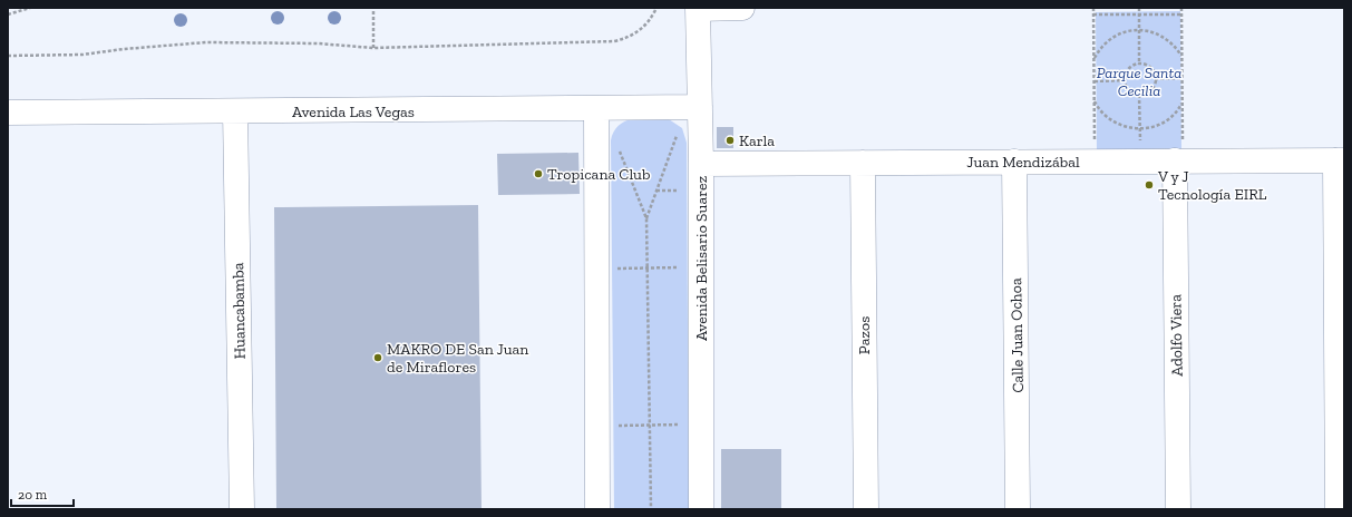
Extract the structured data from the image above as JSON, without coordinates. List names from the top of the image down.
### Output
{
  "streets": {
    "street": [
      "Avenida Las Vegas",
      "Juan Mendizábal",
      "Avenida Belisario Suarez",
      "Huancabamba",
      "Pazos",
      "Calle Juan Ochoa",
      "Adolfo Viera"
    ]
  },
  "crossings": [
    ["Avenida Las Vegas", "Avenida Belisario Suarez"],
    ["Avenida Las Vegas", "Huancabamba"],
    ["Juan Mendizábal", "Avenida Belisario Suarez"],
    ["Juan Mendizábal", "Pazos"],
    ["Juan Mendizábal", "Calle Juan Ochoa"],
    ["Juan Mendizábal", "Adolfo Viera"]
  ],
  "parks": ["Parque Santa Cecilia"],
  "places": [
    "Karla",
    "Tropicana Club",
    "V y J Tecnología EIRL",
    "MAKRO DE San Juan de Miraflores"
  ],
  "scale_bar": "20 m"
}
